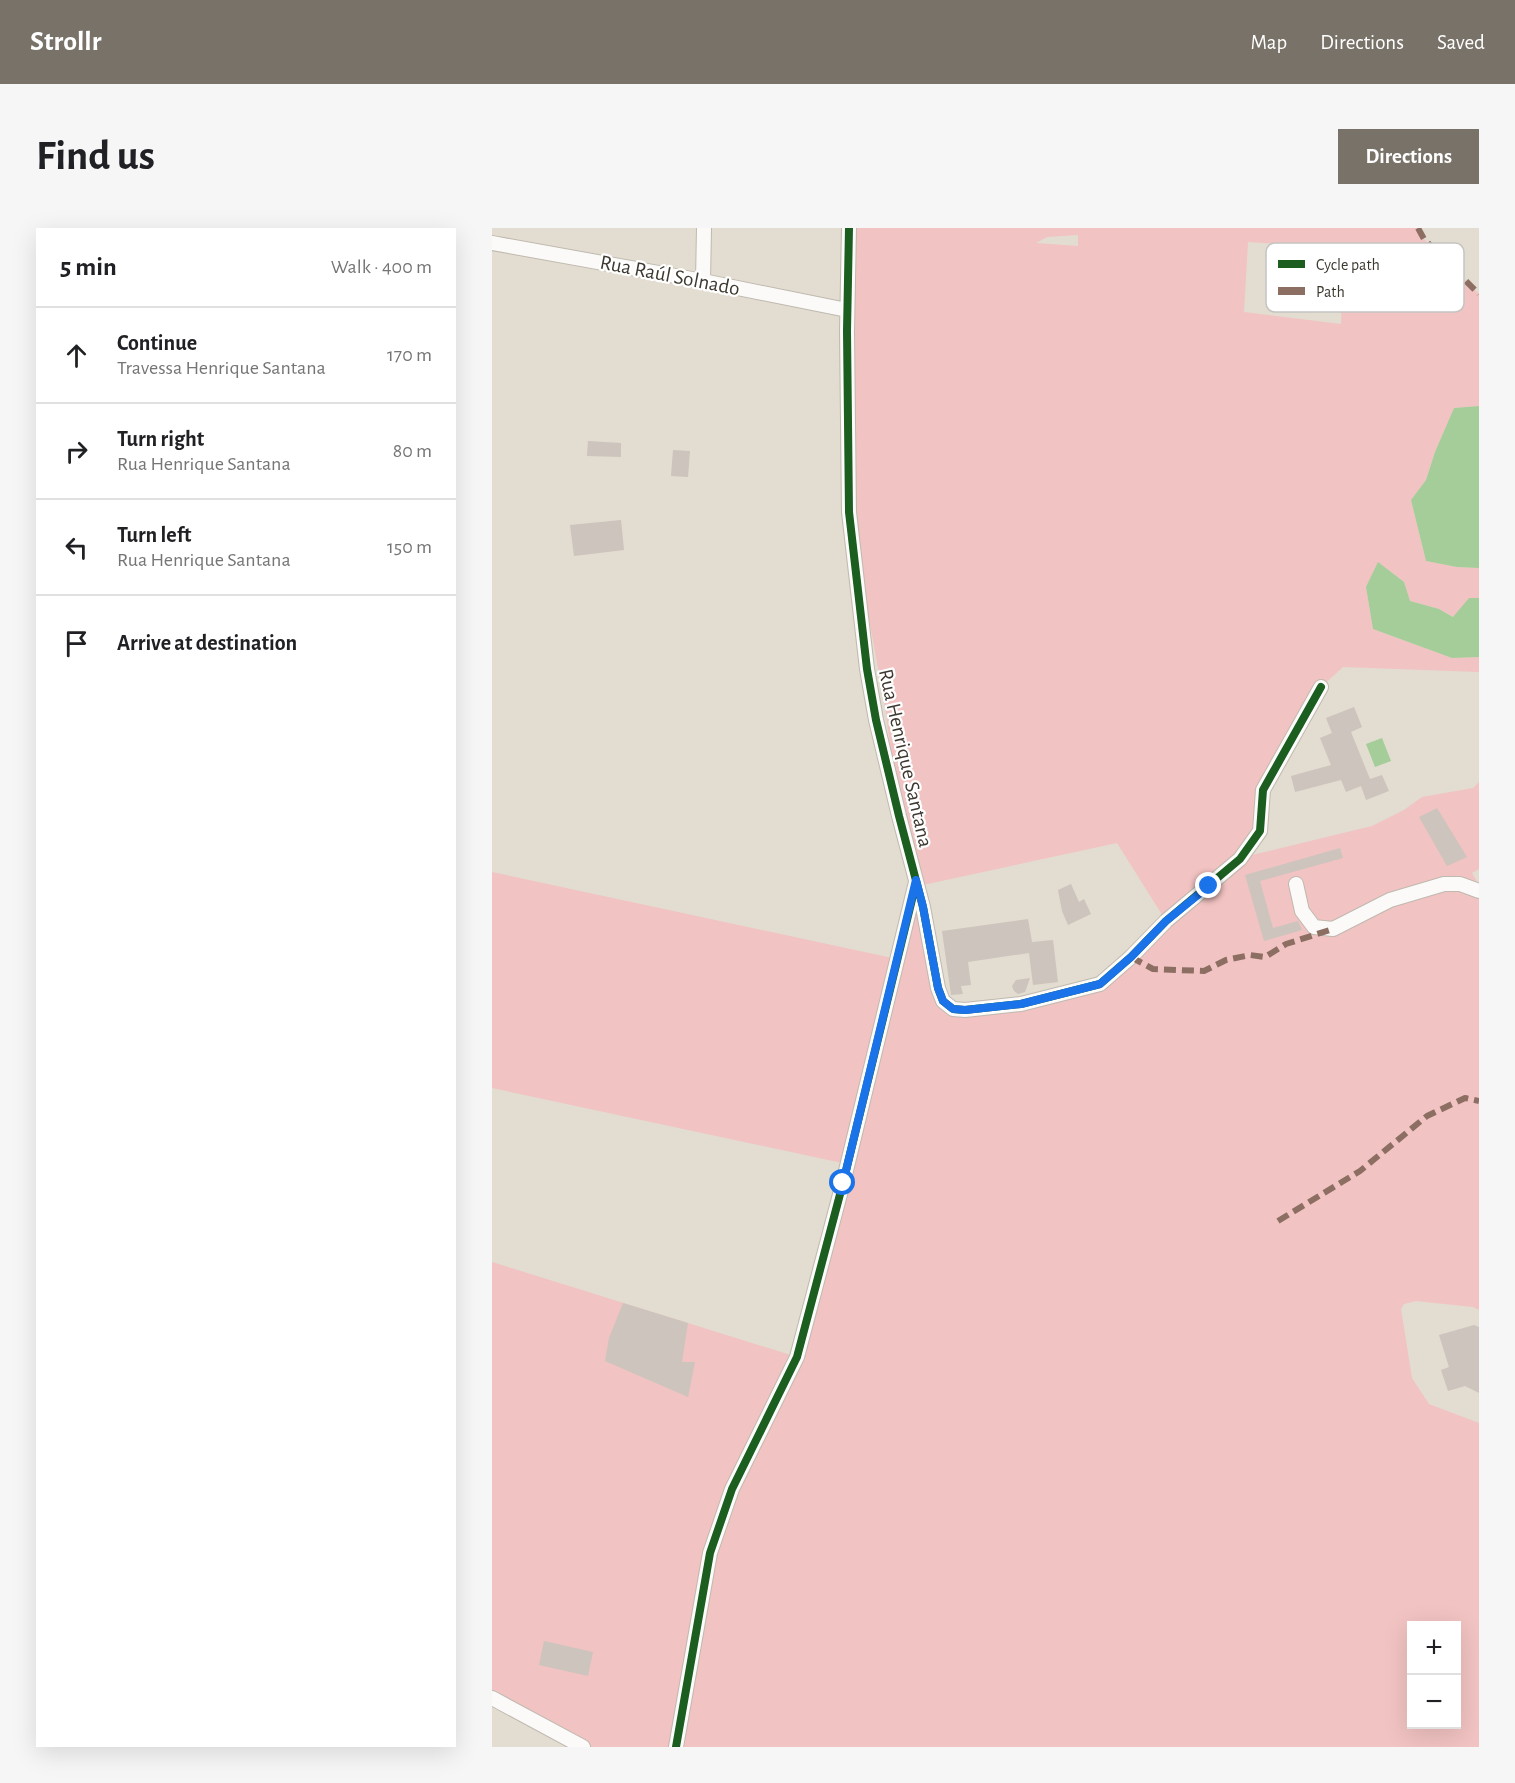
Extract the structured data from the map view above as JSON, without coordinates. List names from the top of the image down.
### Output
{
  "streets": {
    "street": ["Rua Raúl Solnado", "Rua Henrique Santana"]
  },
  "crossings": [
    ["Rua Raúl Solnado", "Rua Henrique Santana"]
  ],
  "legend": ["Cycle path", "Path"],
  "page": {
    "header": "Strollr",
    "nav": ["Map", "Directions", "Saved"],
    "buttons": "Directions",
    "title": "Find us",
    "heading": ["5 min", "Walk · 400 m"],
    "list": [
      ["Continue", "Travessa Henrique Santana", "170 m"],
      ["Turn right", "Rua Henrique Santana", "80 m"],
      ["Turn left", "Rua Henrique Santana", "150 m"],
      "Arrive at destination"
    ],
    "map_buttons": ["+", "−"]
  }
}
